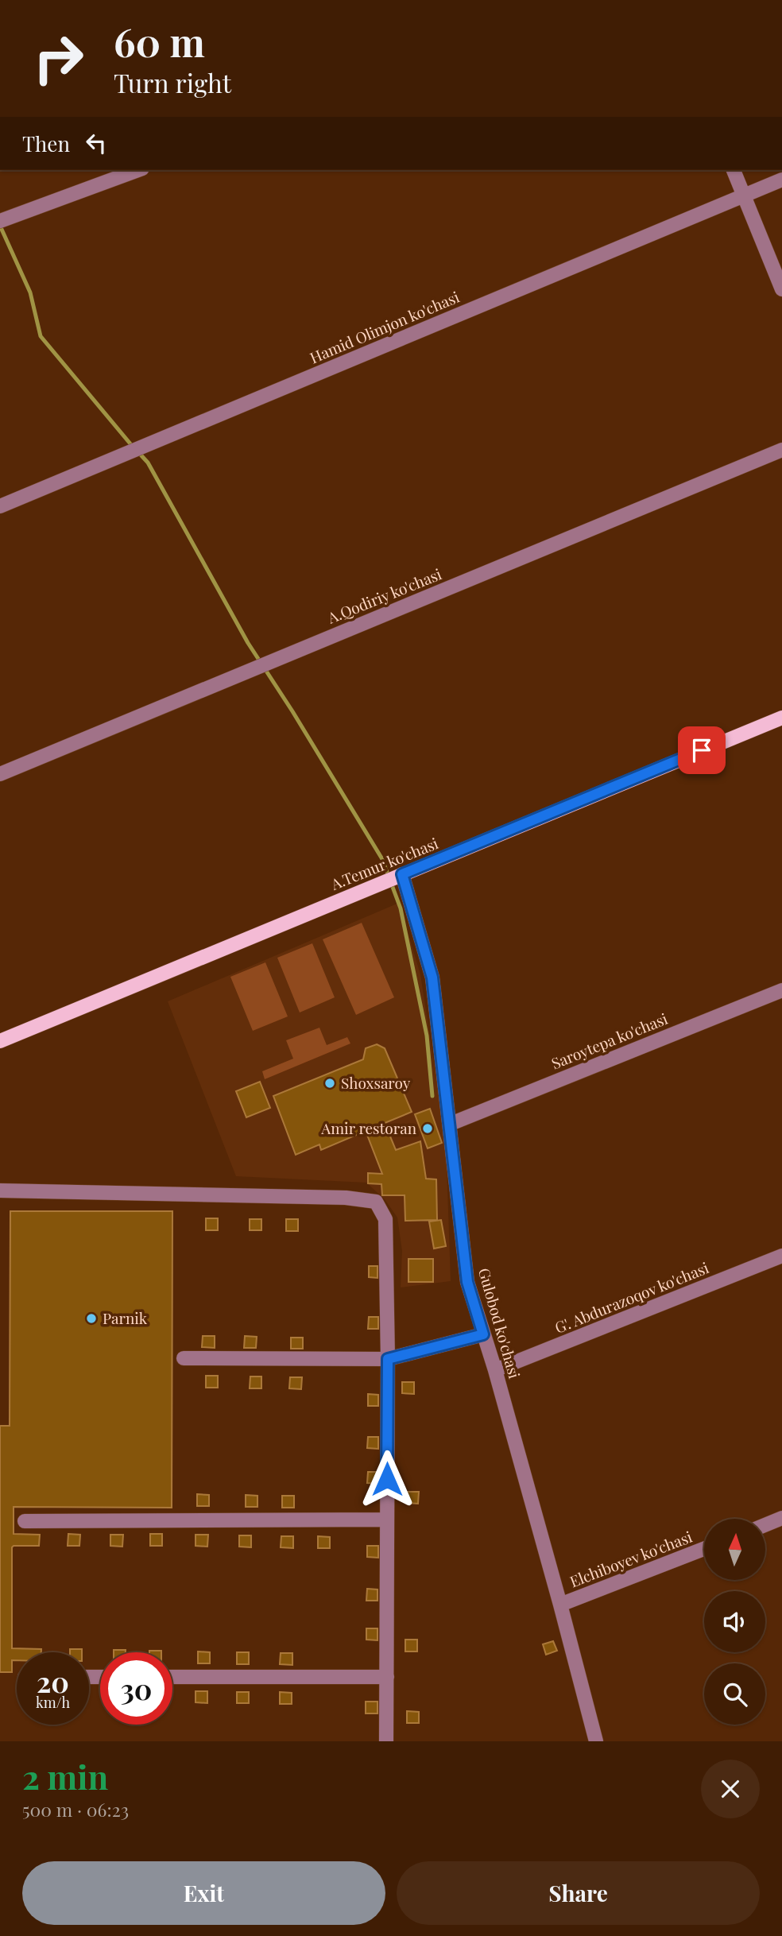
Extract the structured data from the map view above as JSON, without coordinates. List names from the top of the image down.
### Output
{
  "streets": {
    "main road": ["A.Temur ko'chasi"],
    "street": [
      "Hamid Olimjon ko'chasi",
      "A.Qodiriy ko'chasi",
      "Saroytepa ko'chasi",
      "G'. Abdurazoqov ko'chasi",
      "Gulobod ko'chasi",
      "Elchiboyev ko'chasi"
    ]
  },
  "crossings": [
    ["A.Temur ko'chasi", "Gulobod ko'chasi"],
    ["Saroytepa ko'chasi", "Gulobod ko'chasi"],
    ["G'. Abdurazoqov ko'chasi", "Gulobod ko'chasi"],
    ["Gulobod ko'chasi", "Elchiboyev ko'chasi"]
  ],
  "places": ["Shoxsaroy", "Amir restoran", "Parnik"],
  "north": "top",
  "page": {
    "turn": ["60 m", "Turn right"],
    "then": "Then",
    "speed": "20 km/h",
    "limit": "30",
    "heading": ["2 min", "500 m · 06:23"],
    "buttons": ["Exit", "Share"]
  }
}
